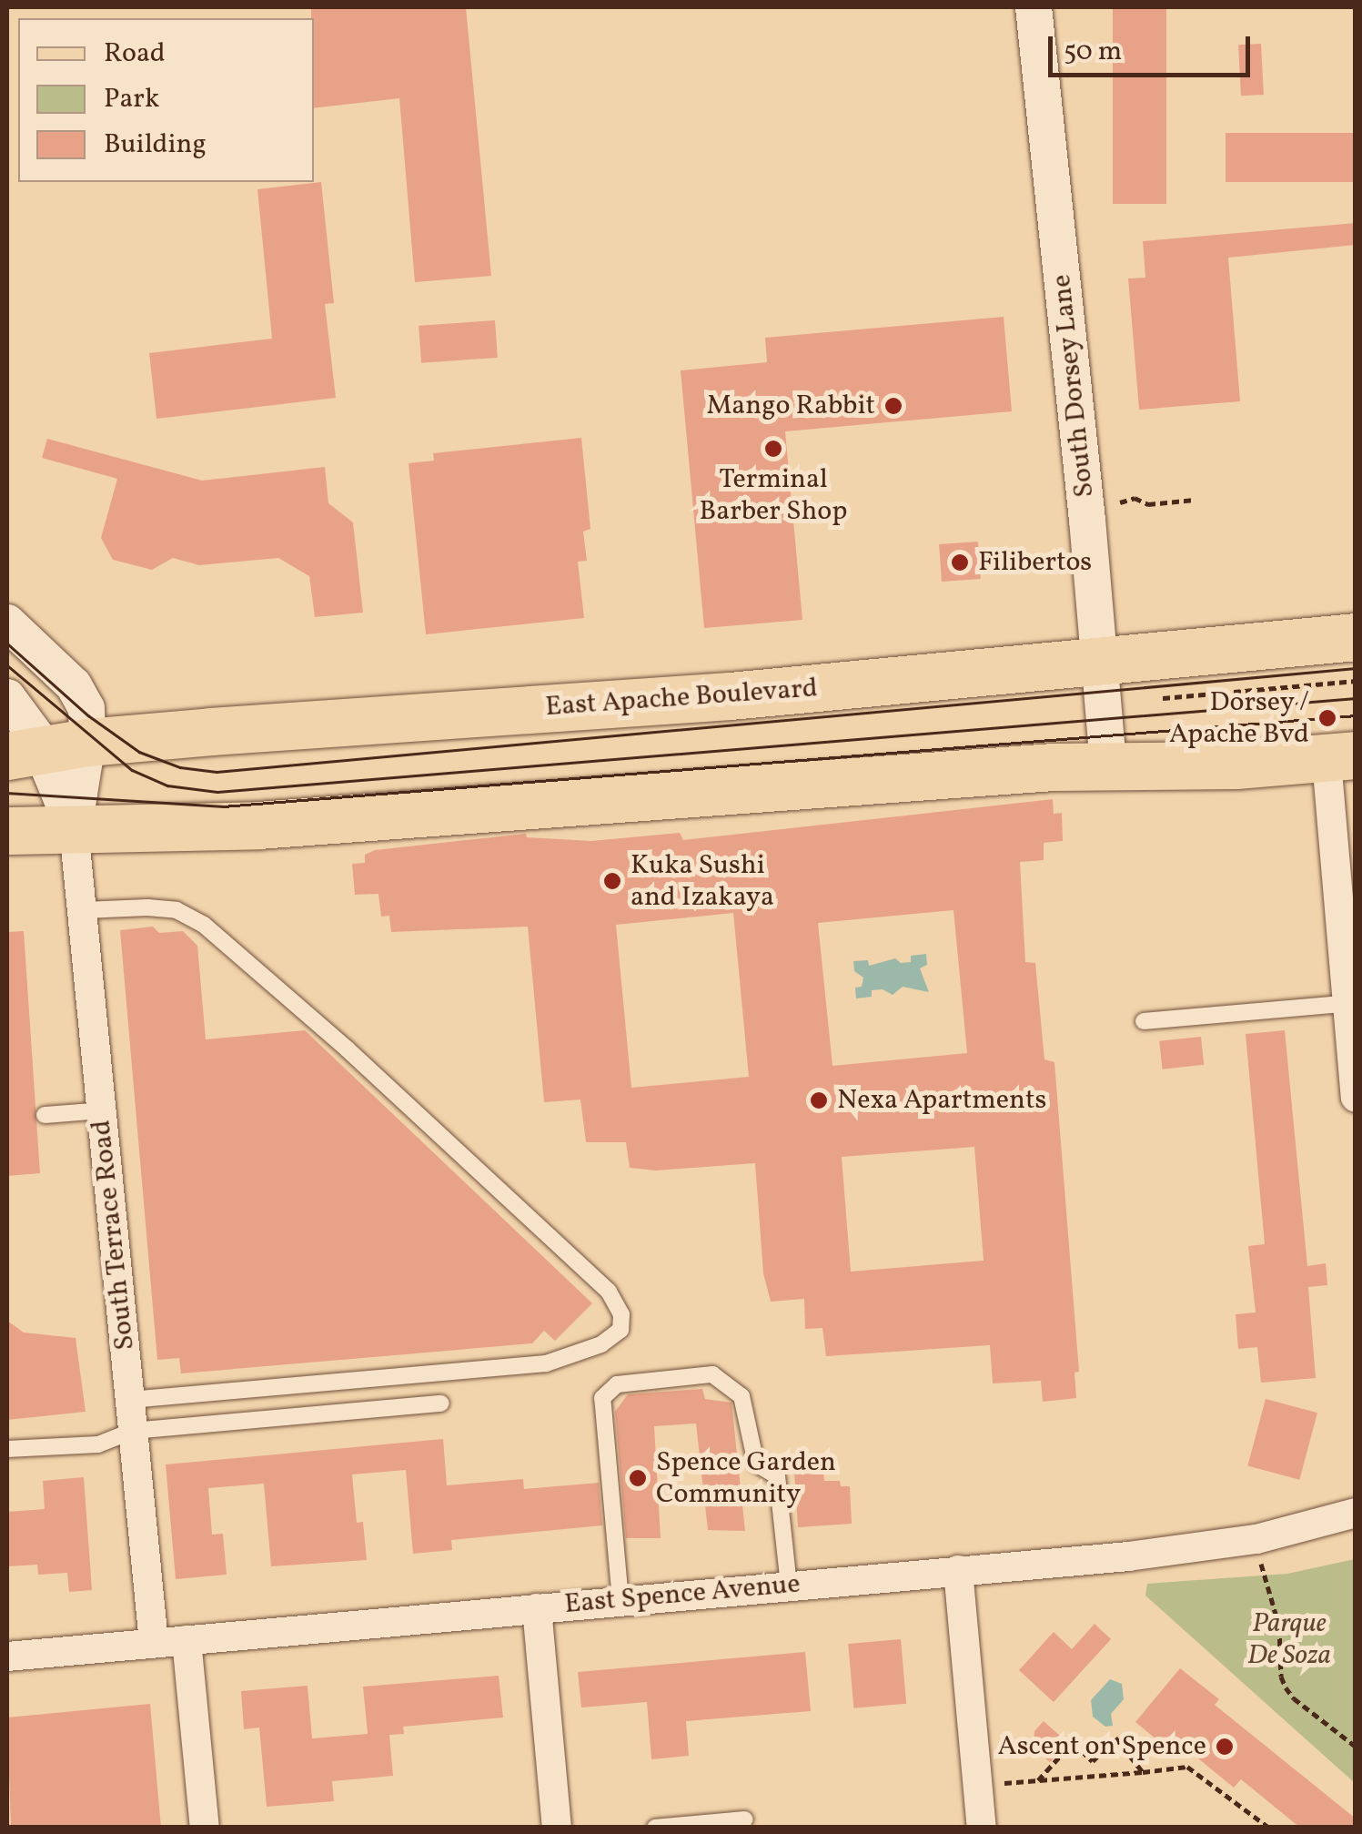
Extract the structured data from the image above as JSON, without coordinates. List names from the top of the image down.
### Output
{
  "streets": {
    "main road": ["East Apache Boulevard"],
    "street": ["South Dorsey Lane", "South Terrace Road", "East Spence Avenue"]
  },
  "crossings": [
    ["South Dorsey Lane", "East Apache Boulevard"],
    ["East Apache Boulevard", "South Terrace Road"],
    ["South Terrace Road", "East Spence Avenue"]
  ],
  "parks": ["Parque De Soza"],
  "places": [
    "Mango Rabbit",
    "Terminal Barber Shop",
    "Filibertos",
    "Dorsey / Apache Bvd",
    "Kuka Sushi and Izakaya",
    "Nexa Apartments",
    "Spence Garden Community",
    "Ascent on Spence"
  ],
  "legend": ["Road", "Park", "Building"],
  "scale_bar": "50 m"
}
